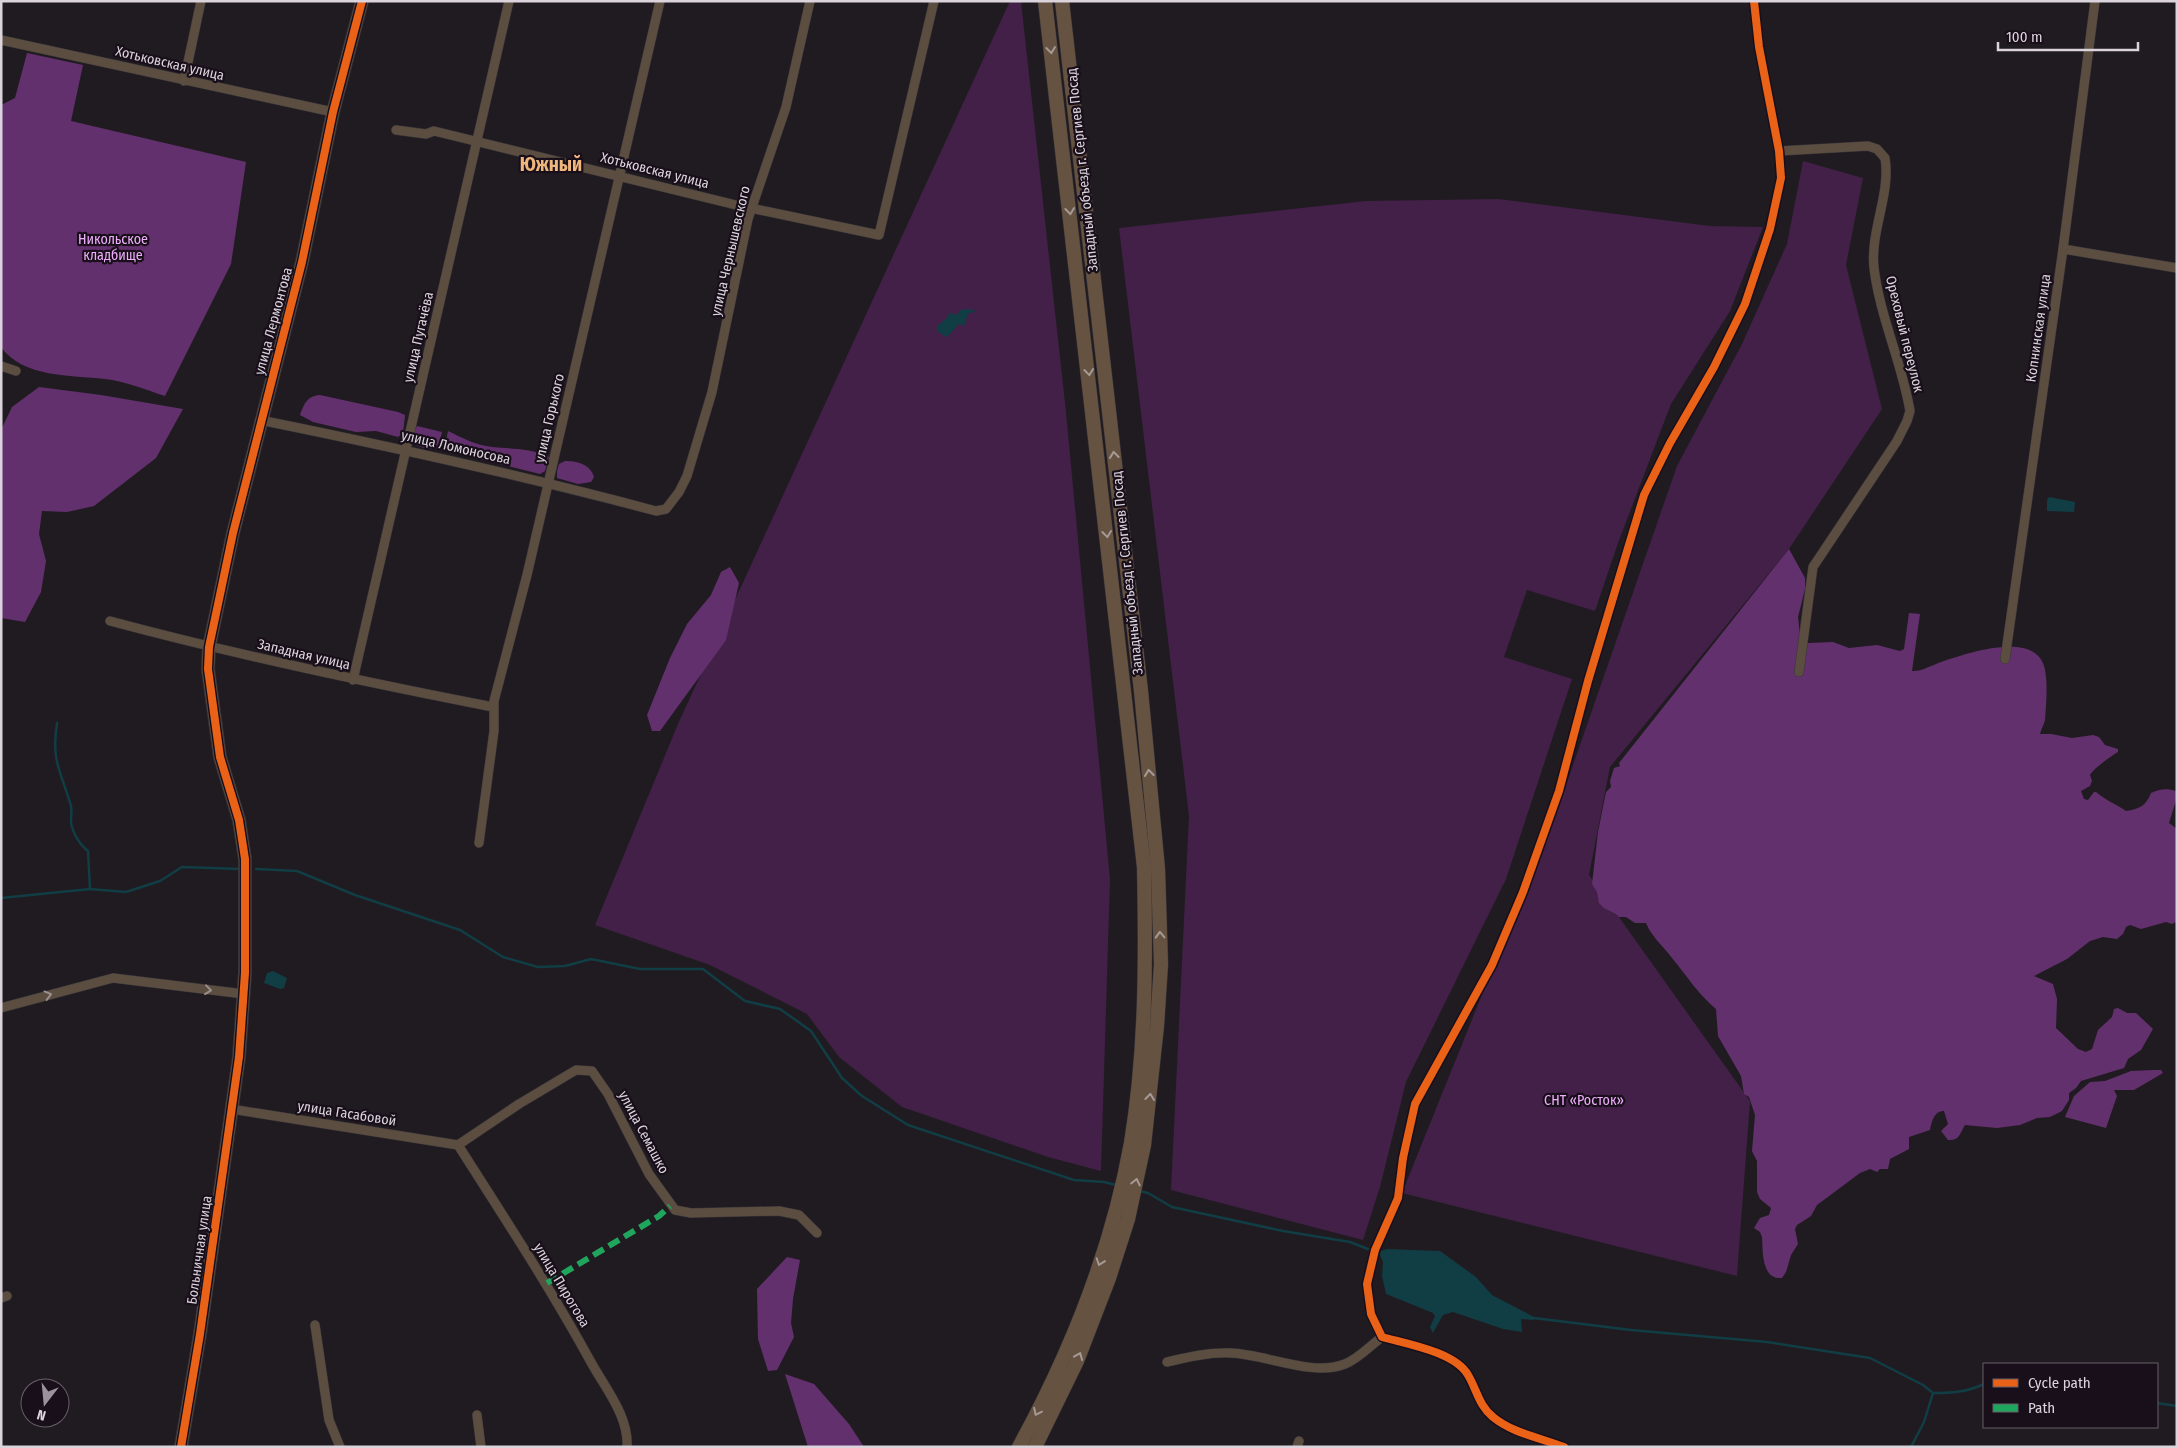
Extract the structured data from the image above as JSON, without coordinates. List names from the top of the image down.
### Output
{
  "streets": {
    "main road": ["Западный объезд г. Сергиев Посад"],
    "street": [
      "Хотьковская улица",
      "улица Чернышевского",
      "улица Лермонтова",
      "Копнинская улица",
      "Ореховый переулок",
      "улица Пугачёва",
      "улица Горького",
      "улица Ломоносова",
      "Западная улица",
      "улица Гасабовой",
      "улица Семашко",
      "Больничная улица",
      "улица Пирогова"
    ]
  },
  "crossings": [
    ["Хотьковская улица", "улица Чернышевского"],
    ["Хотьковская улица", "улица Лермонтова"],
    ["Хотьковская улица", "улица Пугачёва"],
    ["Хотьковская улица", "улица Горького"],
    ["улица Чернышевского", "улица Ломоносова"],
    ["улица Лермонтова", "улица Ломоносова"],
    ["улица Лермонтова", "Западная улица"],
    ["улица Лермонтова", "Больничная улица"],
    ["улица Пугачёва", "улица Ломоносова"],
    ["улица Пугачёва", "Западная улица"],
    ["улица Горького", "улица Ломоносова"],
    ["улица Горького", "Западная улица"],
    ["улица Гасабовой", "улица Семашко"],
    ["улица Гасабовой", "Больничная улица"],
    ["улица Гасабовой", "улица Пирогова"],
    ["улица Семашко", "улица Пирогова"]
  ],
  "districts": ["Южный"],
  "parks": ["Никольское кладбище", "СНТ «Росток»"],
  "legend": ["Cycle path", "Path"],
  "scale_bar": "100 m",
  "north": "bottom"
}
